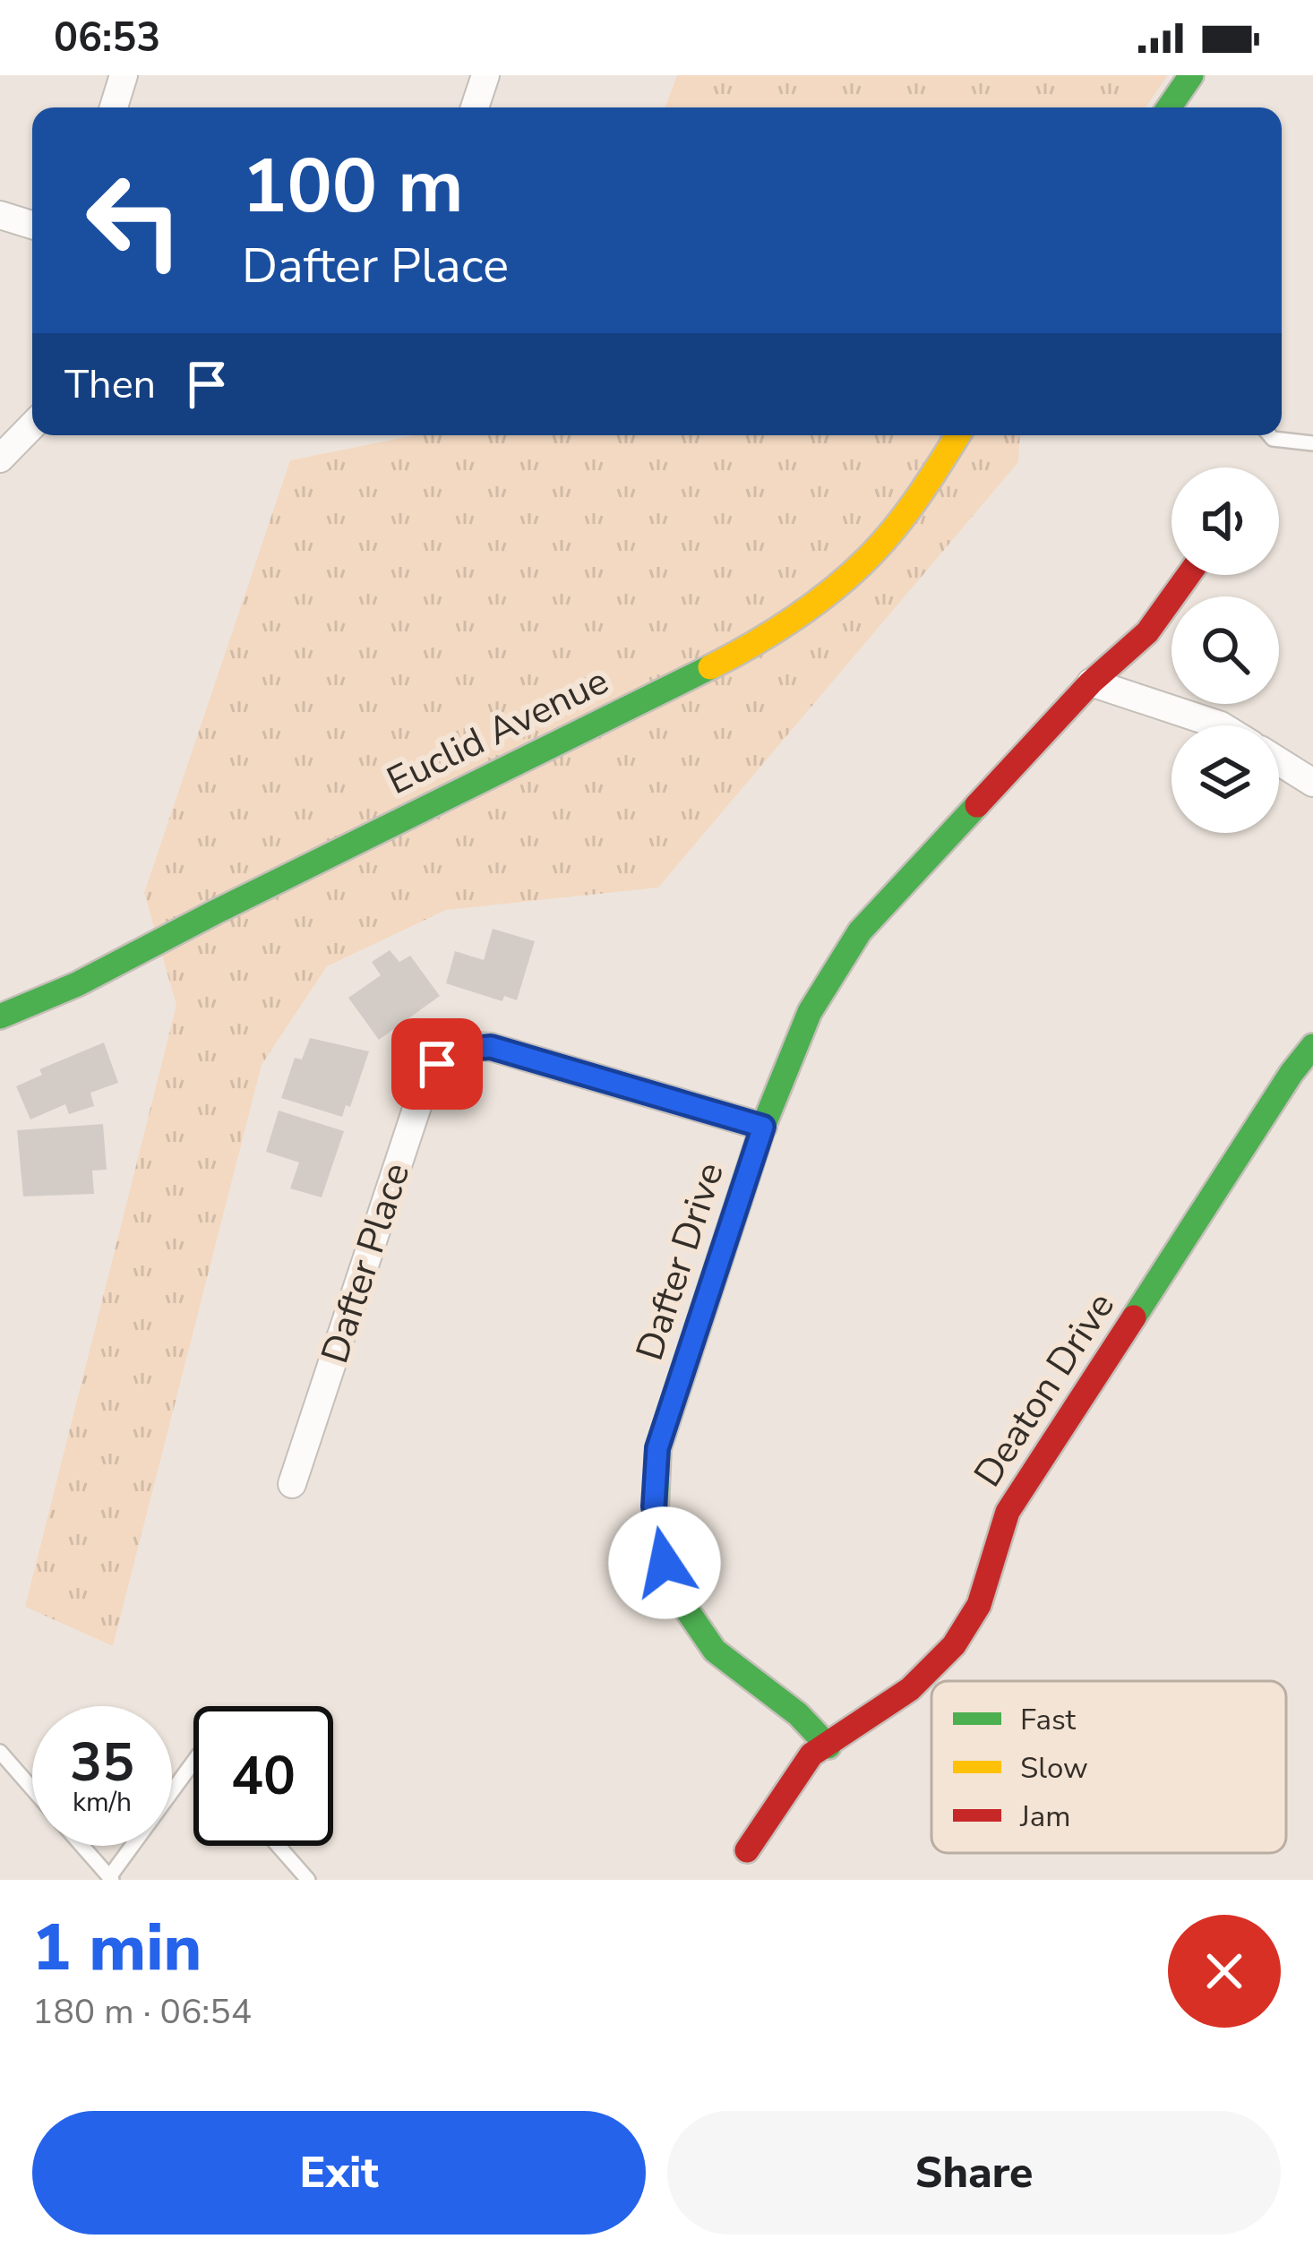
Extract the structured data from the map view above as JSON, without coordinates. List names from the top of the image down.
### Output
{
  "streets": {
    "street": [
      "Euclid Avenue",
      "Dafter Drive",
      "Dafter Place",
      "Deaton Drive"
    ]
  },
  "crossings": [
    ["Dafter Drive", "Dafter Place"],
    ["Dafter Drive", "Deaton Drive"]
  ],
  "legend": ["Fast", "Slow", "Jam"],
  "page": {
    "status": "06:53",
    "turn": ["100 m", "Dafter Place"],
    "then": "Then",
    "speed": "35 km/h",
    "limit": "40",
    "heading": ["1 min", "180 m · 06:54"],
    "buttons": ["Exit", "Share"]
  }
}
